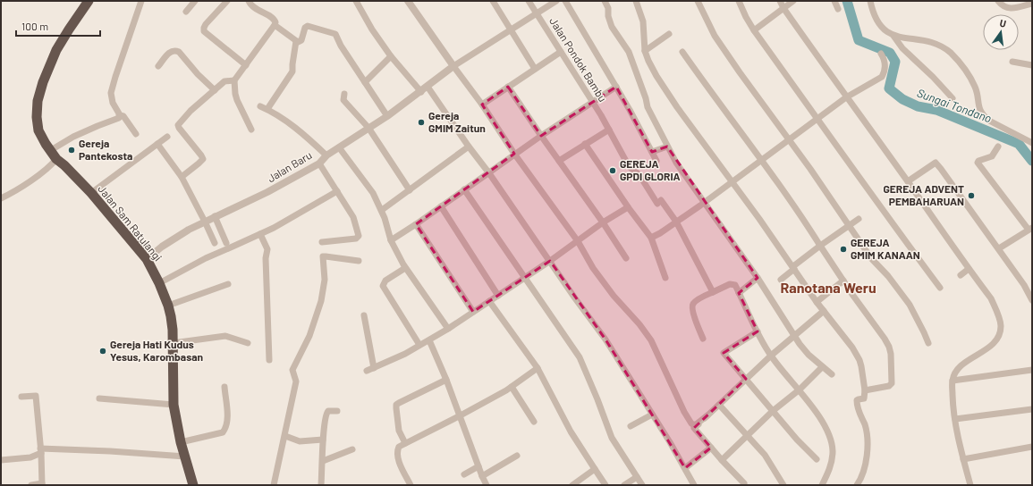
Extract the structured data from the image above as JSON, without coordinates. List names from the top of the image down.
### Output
{
  "streets": {
    "highway": ["Jalan Sam Ratulangi"],
    "street": ["Jalan Pondok Bambu", "Jalan Baru"]
  },
  "crossings": [
    ["Jalan Baru", "Jalan Sam Ratulangi"]
  ],
  "districts": ["Ranotana Weru"],
  "water": ["Sungai Tondano"],
  "places": [
    "Gereja GMIM Zaitun",
    "Gereja Pantekosta",
    "GEREJA GPDI GLORIA",
    "GEREJA ADVENT PEMBAHARUAN",
    "GEREJA GMIM KANAAN",
    "Gereja Hati Kudus Yesus, Karombasan"
  ],
  "scale_bar": "100 m",
  "north": "top"
}
